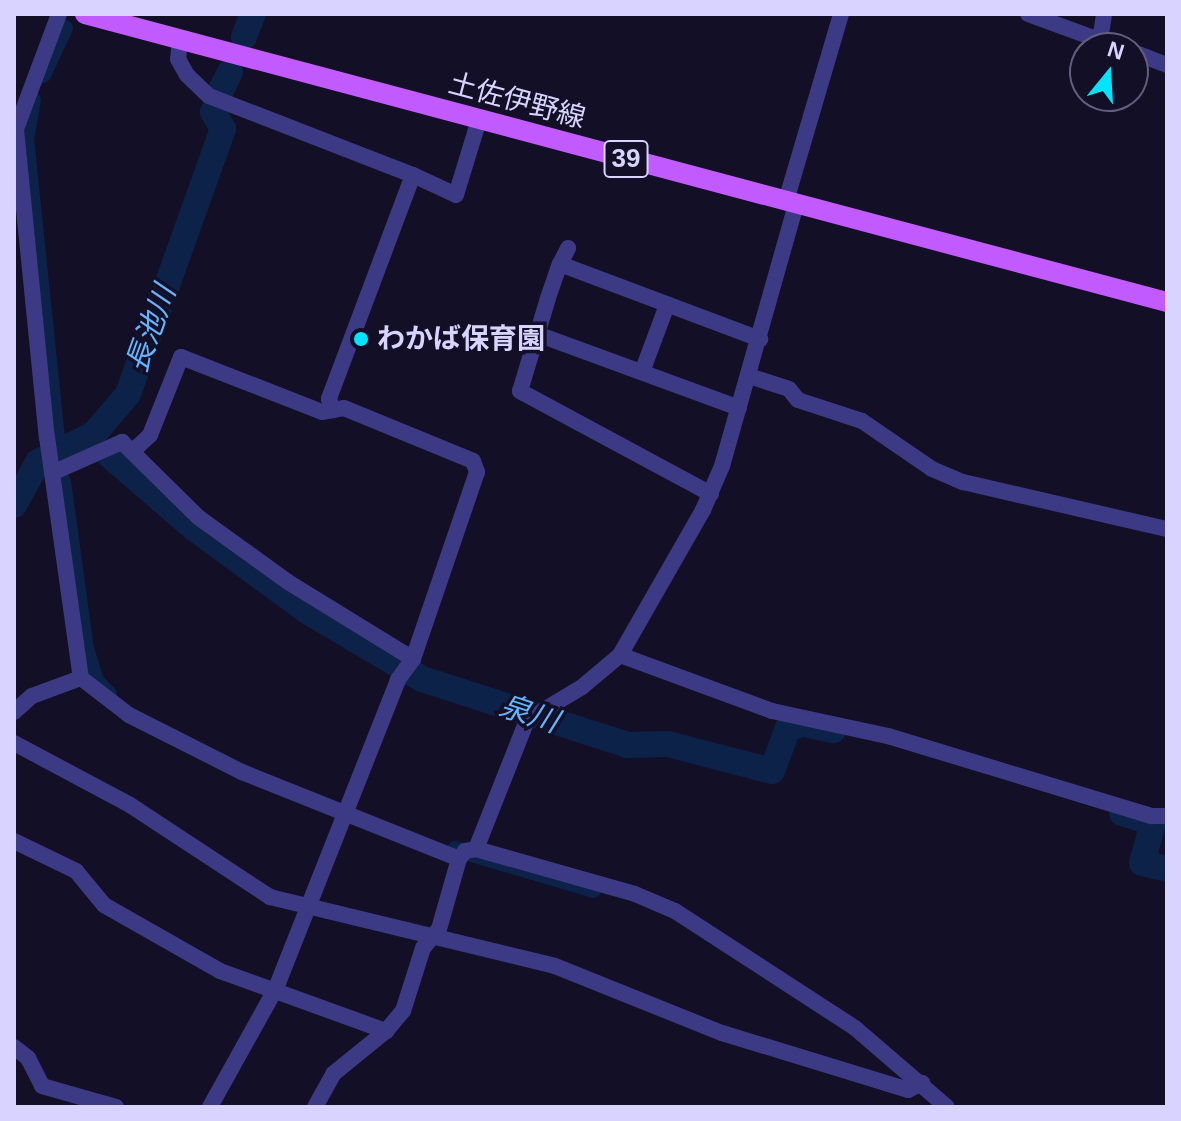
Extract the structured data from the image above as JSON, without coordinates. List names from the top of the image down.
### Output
{
  "streets": {
    "main road": ["土佐伊野線", "39"]
  },
  "water": ["長池川", "泉川"],
  "places": ["わかば保育園"],
  "north": "top"
}
